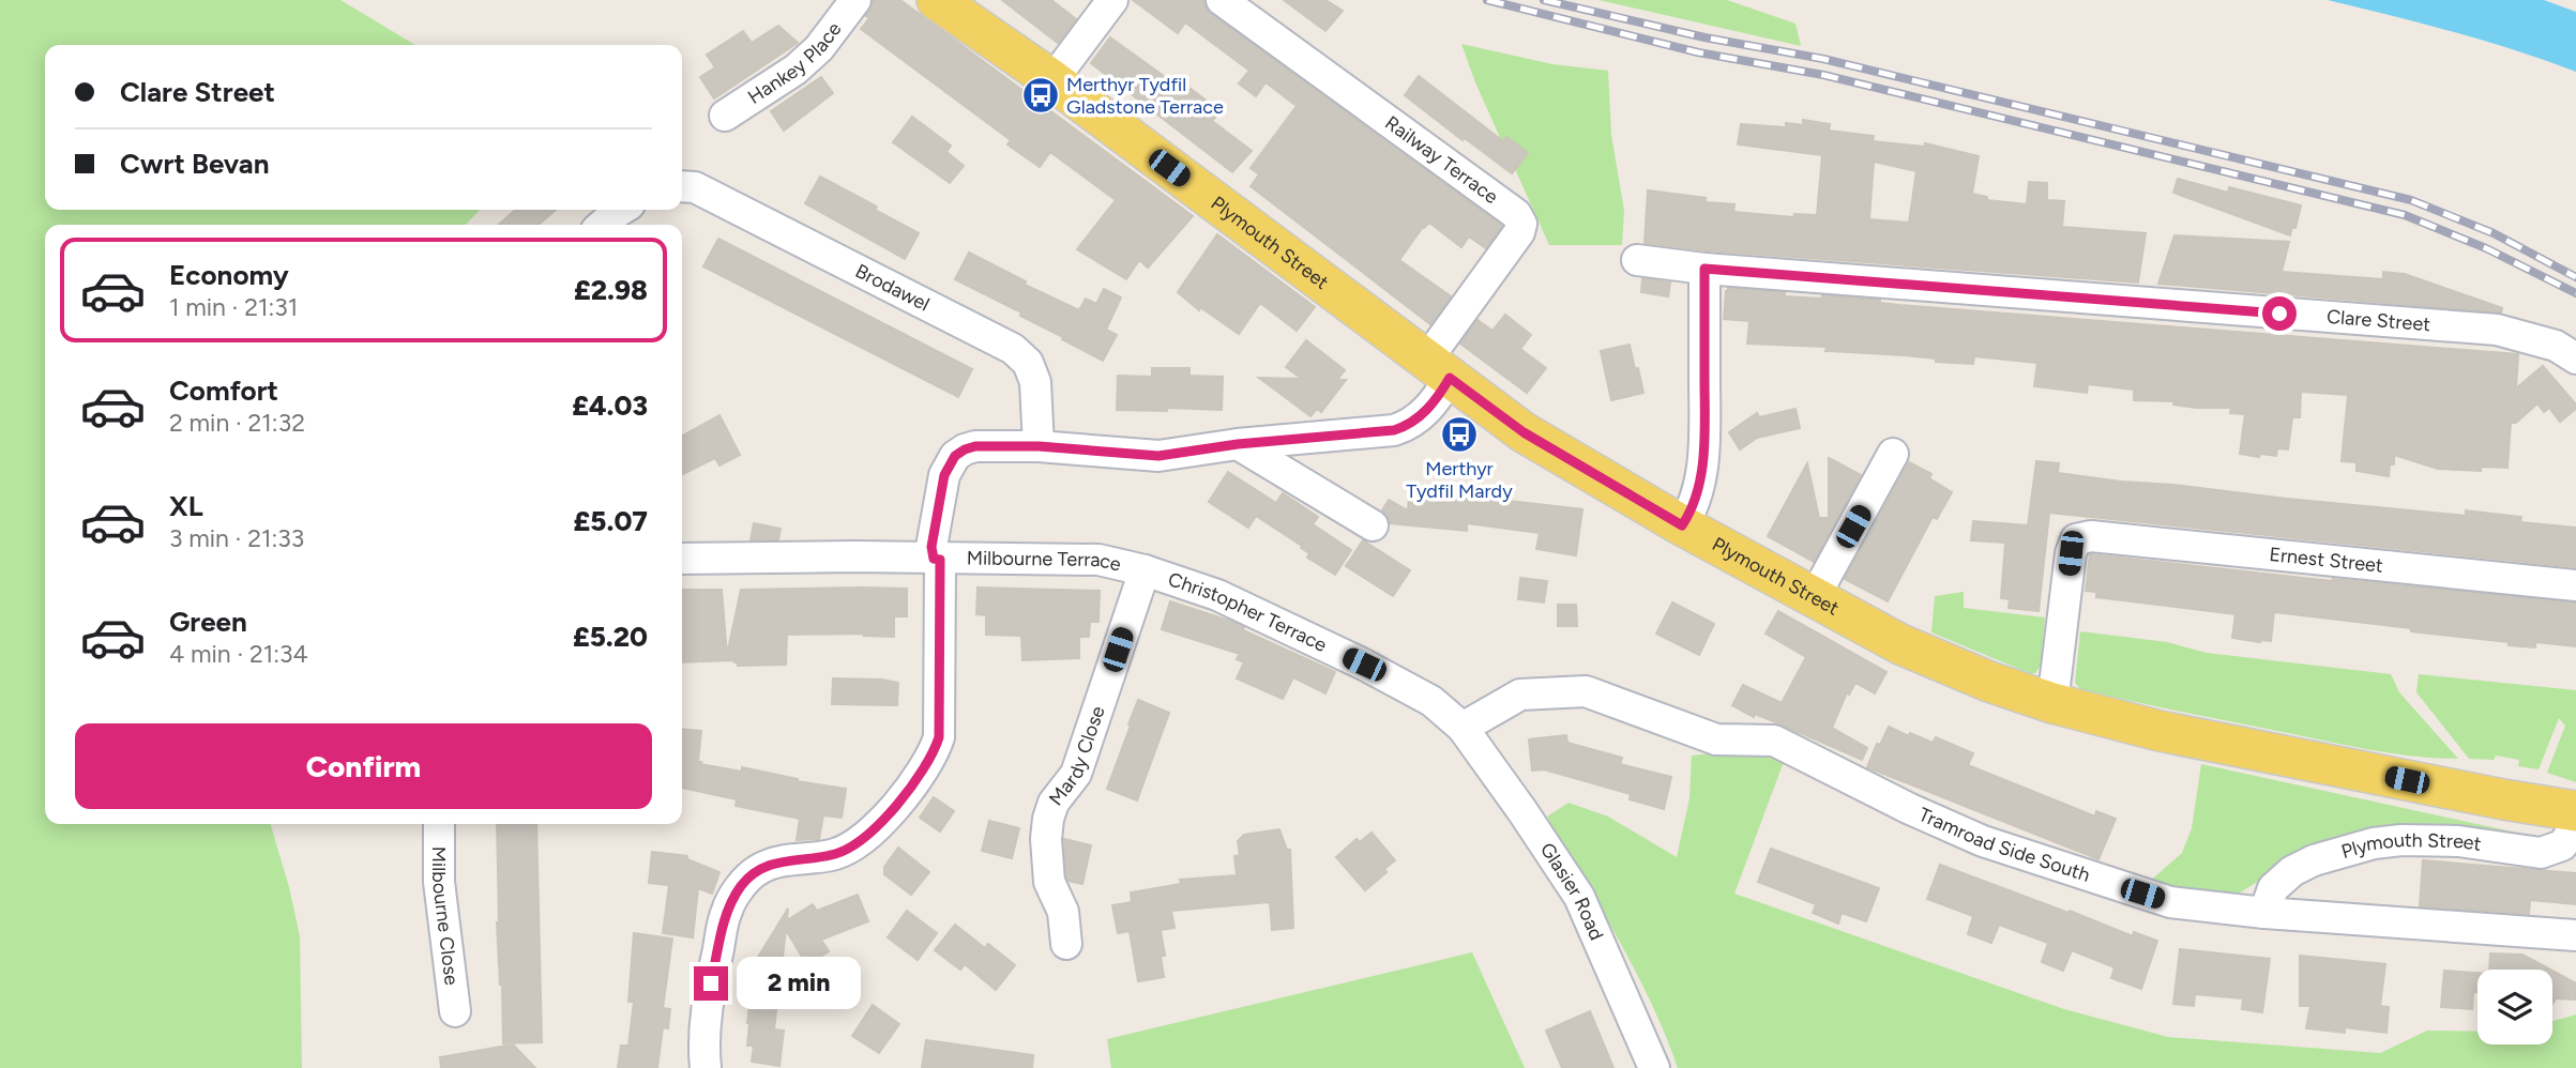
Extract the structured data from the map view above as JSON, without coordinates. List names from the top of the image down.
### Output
{
  "streets": {
    "main road": ["Plymouth Street"],
    "street": [
      "Hankey Place",
      "Railway Terrace",
      "Brodawel",
      "Clare Street",
      "Ernest Street",
      "Milbourne Terrace",
      "Christopher Terrace",
      "Mardy Close",
      "Tramroad Side South",
      "Glasier Road",
      "Milbourne Close"
    ]
  },
  "crossings": [
    ["Railway Terrace", "Plymouth Street"],
    ["Plymouth Street", "Ernest Street"],
    ["Plymouth Street", "Tramroad Side South"],
    ["Milbourne Terrace", "Christopher Terrace"],
    ["Milbourne Terrace", "Mardy Close"],
    ["Christopher Terrace", "Mardy Close"],
    ["Christopher Terrace", "Tramroad Side South"],
    ["Christopher Terrace", "Glasier Road"],
    ["Tramroad Side South", "Glasier Road"]
  ],
  "places": {
    "bus stop": ["Merthyr Tydfil Gladstone Terrace", "Merthyr Tydfil Mardy"]
  },
  "page": {
    "banner": ["Clare Street", "Cwrt Bevan"],
    "list": [
      {
        "name": "Economy",
        "note": "1 min · 21:31",
        "value": "£2.98"
      },
      {
        "name": "Comfort",
        "note": "2 min · 21:32",
        "value": "£4.03"
      },
      {
        "name": "XL",
        "note": "3 min · 21:33",
        "value": "£5.07"
      },
      {
        "name": "Green",
        "note": "4 min · 21:34",
        "value": "£5.20"
      }
    ],
    "buttons": "Confirm",
    "bubble": "2 min"
  }
}
